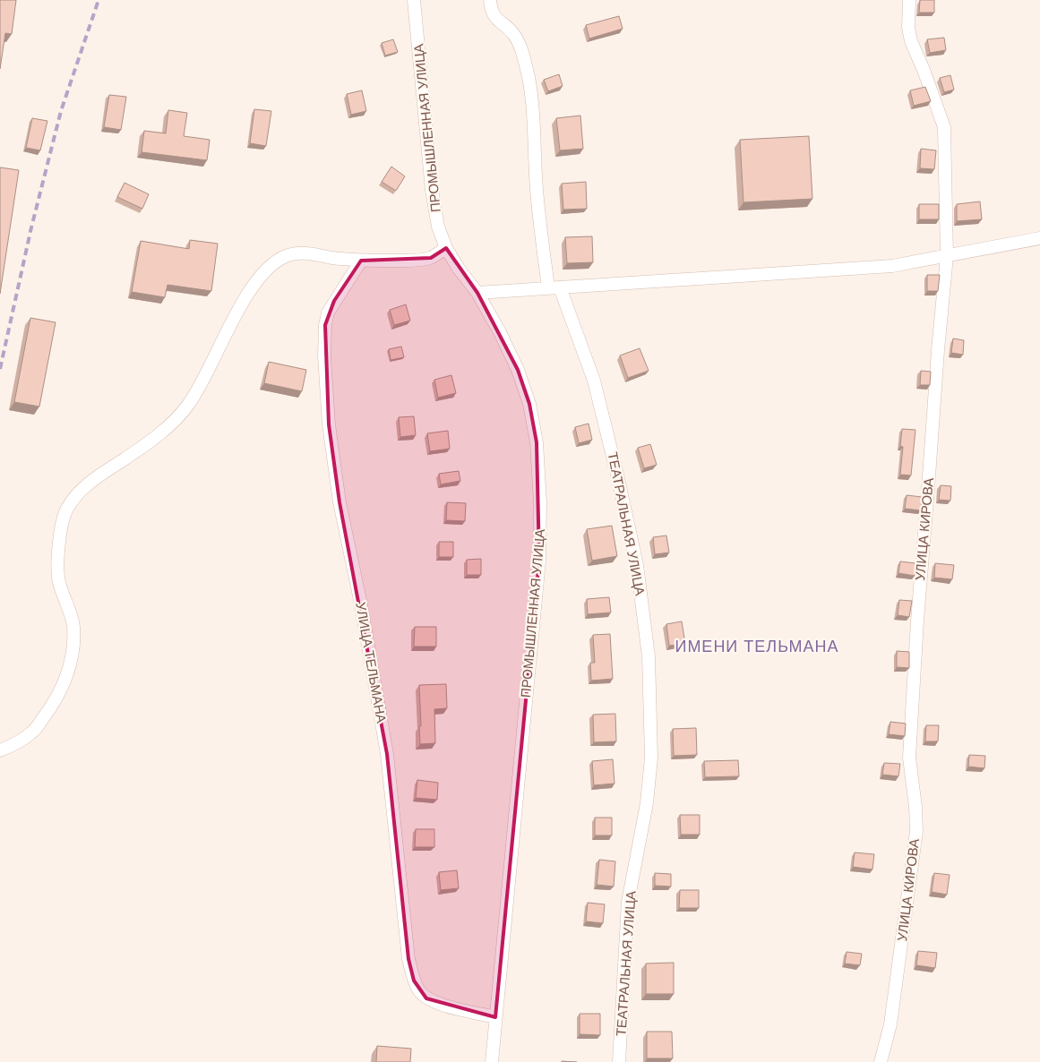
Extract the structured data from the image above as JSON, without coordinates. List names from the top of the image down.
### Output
{
  "streets": {
    "street": [
      "ПРОМЫШЛЕННАЯ УЛИЦА",
      "ТЕАТРАЛЬНАЯ УЛИЦА",
      "УЛИЦА КИРОВА",
      "УЛИЦА ТЕЛЬМАНА"
    ]
  },
  "crossings": [
    ["ПРОМЫШЛЕННАЯ УЛИЦА", "УЛИЦА ТЕЛЬМАНА"]
  ],
  "districts": ["ИМЕНИ ТЕЛЬМАНА"]
}
